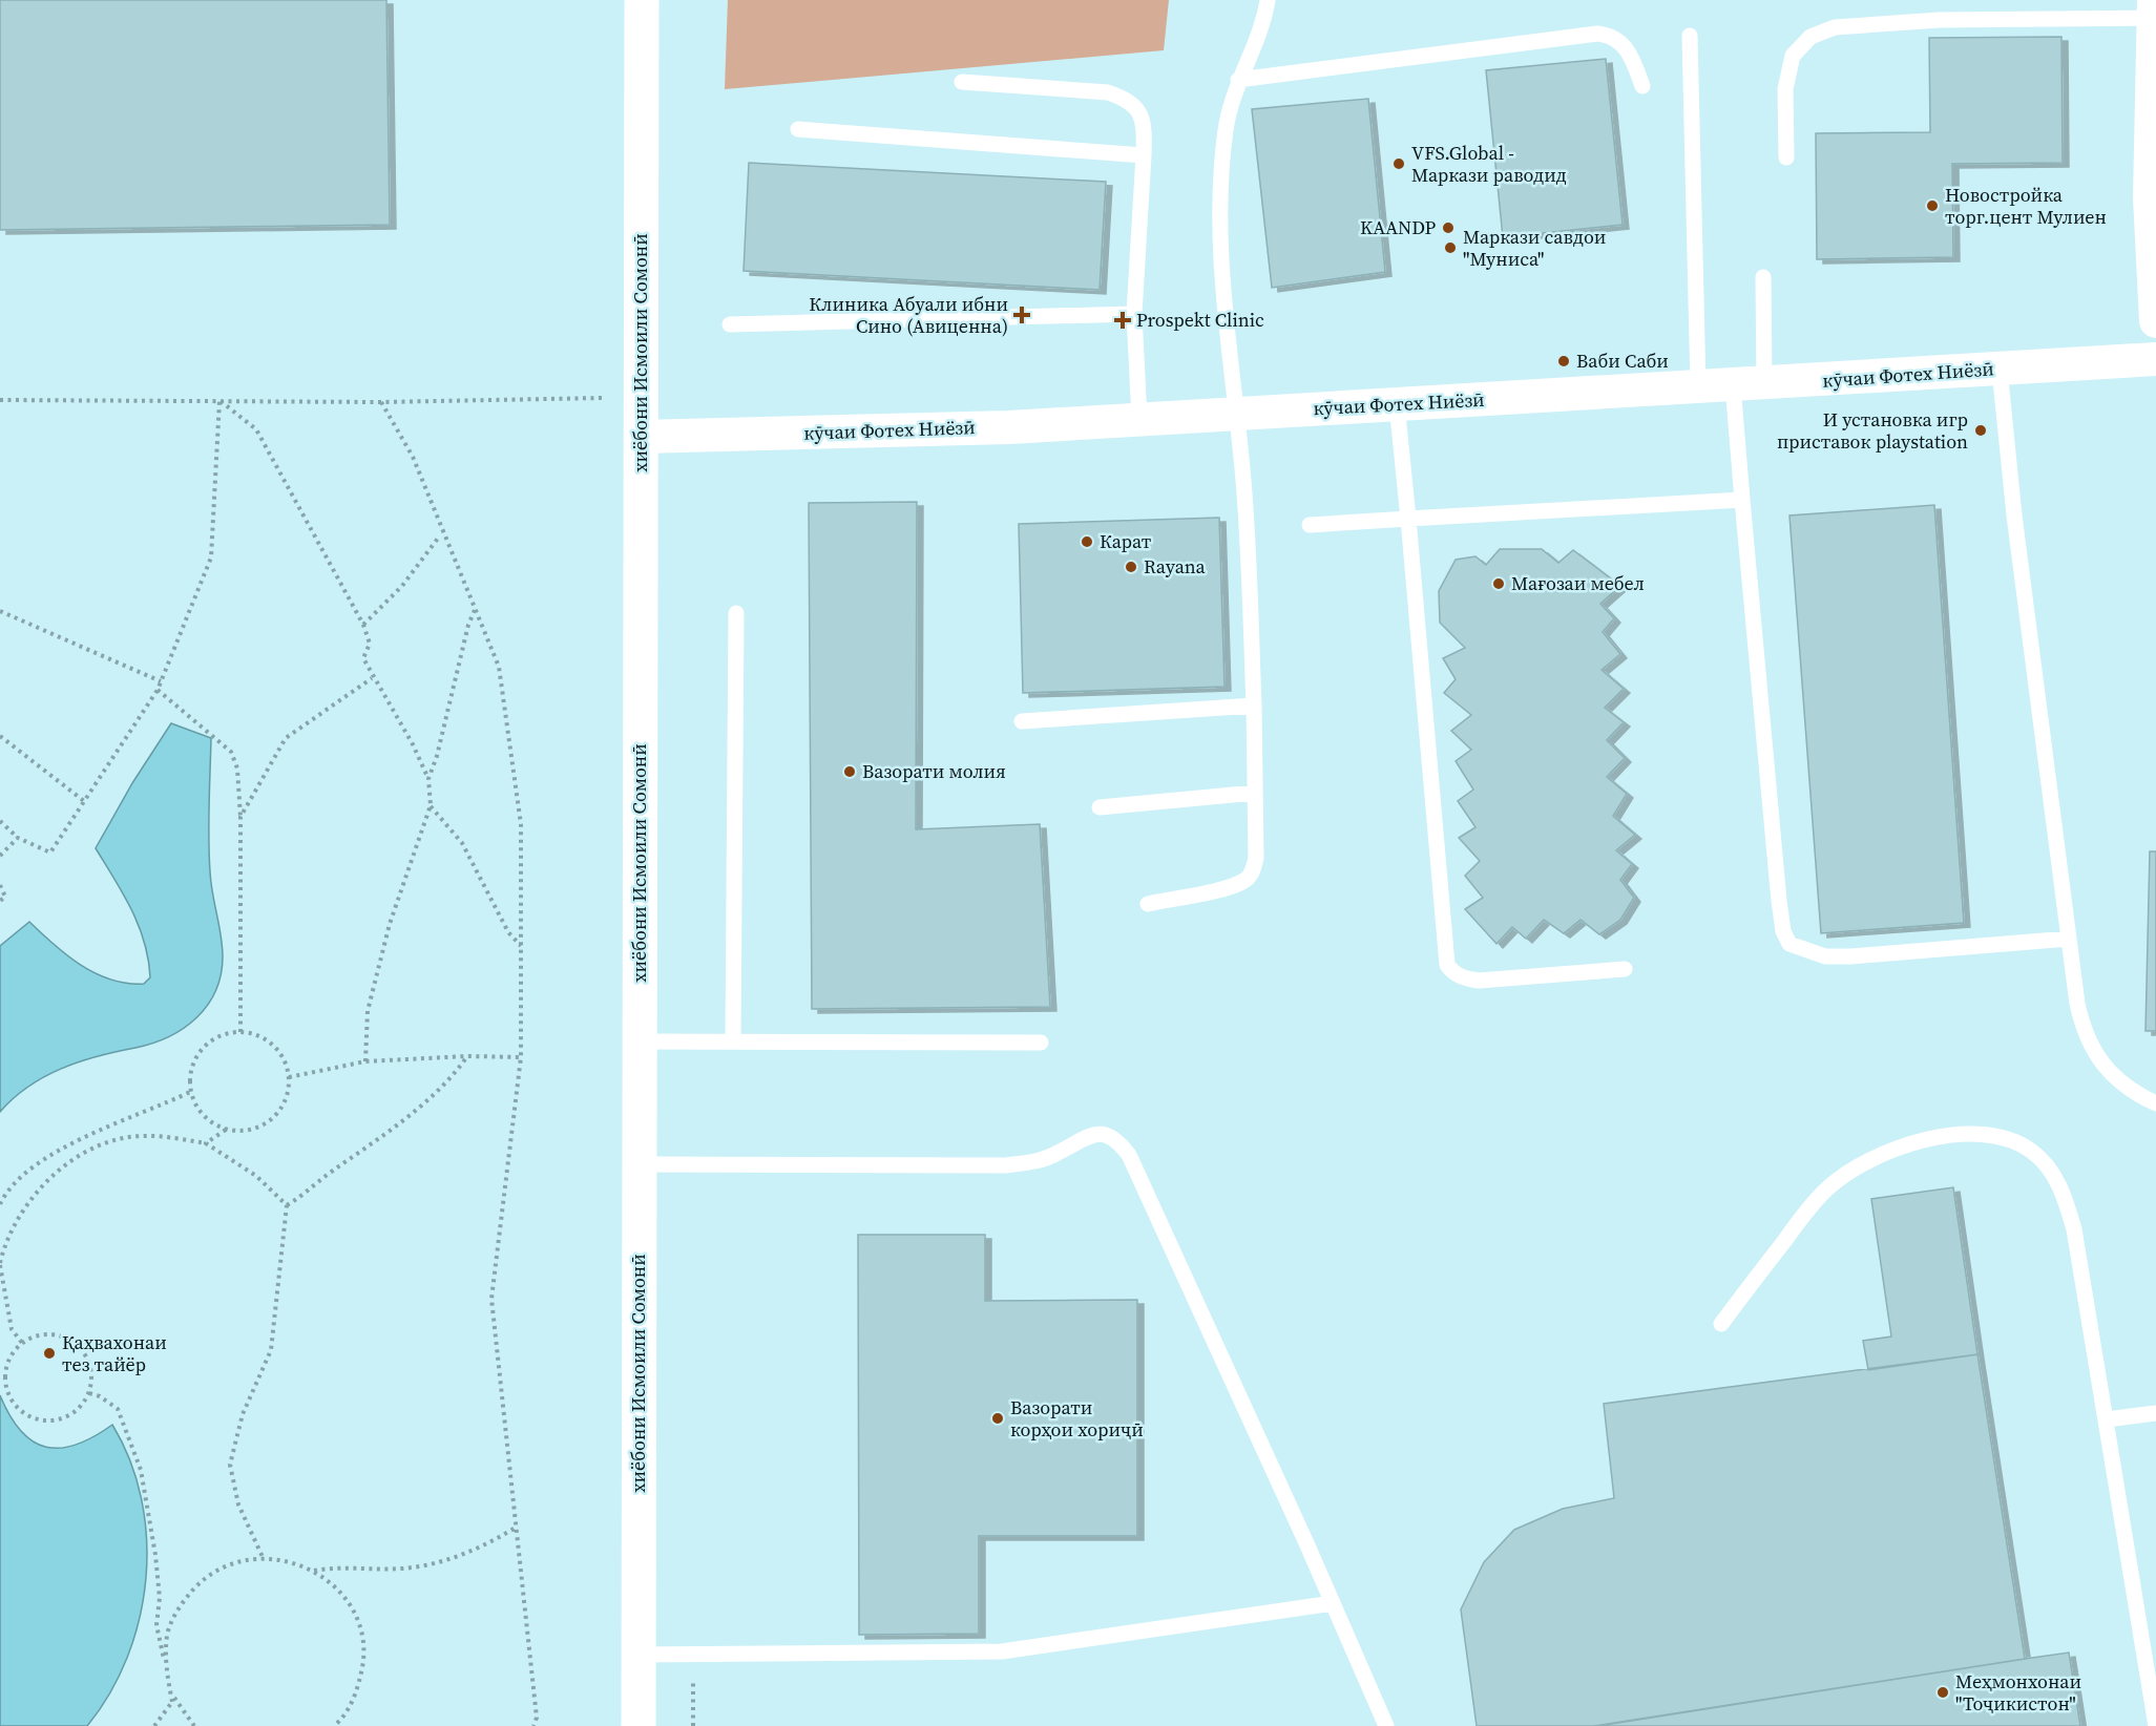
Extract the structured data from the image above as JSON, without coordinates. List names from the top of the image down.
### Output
{
  "streets": {
    "street": ["хиёбони Исмоили Сомонӣ", "кӯчаи Фотех Ниёзӣ"]
  },
  "crossings": [
    ["хиёбони Исмоили Сомонӣ", "кӯчаи Фотех Ниёзӣ"]
  ],
  "places": {
    "other": [
      "VFS.Global - Маркази раводид",
      "Новостройка торг.цент Мулиен",
      "KAANDP",
      "Маркази савдои \"Муниса\"",
      "Ваби Саби",
      "И установка игр приставок playstation",
      "Карат",
      "Rayana",
      "Мағозаи мебел",
      "Вазорати молия",
      "Қаҳвахонаи тез тайёр",
      "Вазорати корҳои хориҷӣ",
      "Меҳмонхонаи \"Тоҷикистон\""
    ],
    "health": ["Клиника Абуали ибни Сино (Авиценна)", "Prospekt Clinic"]
  }
}
